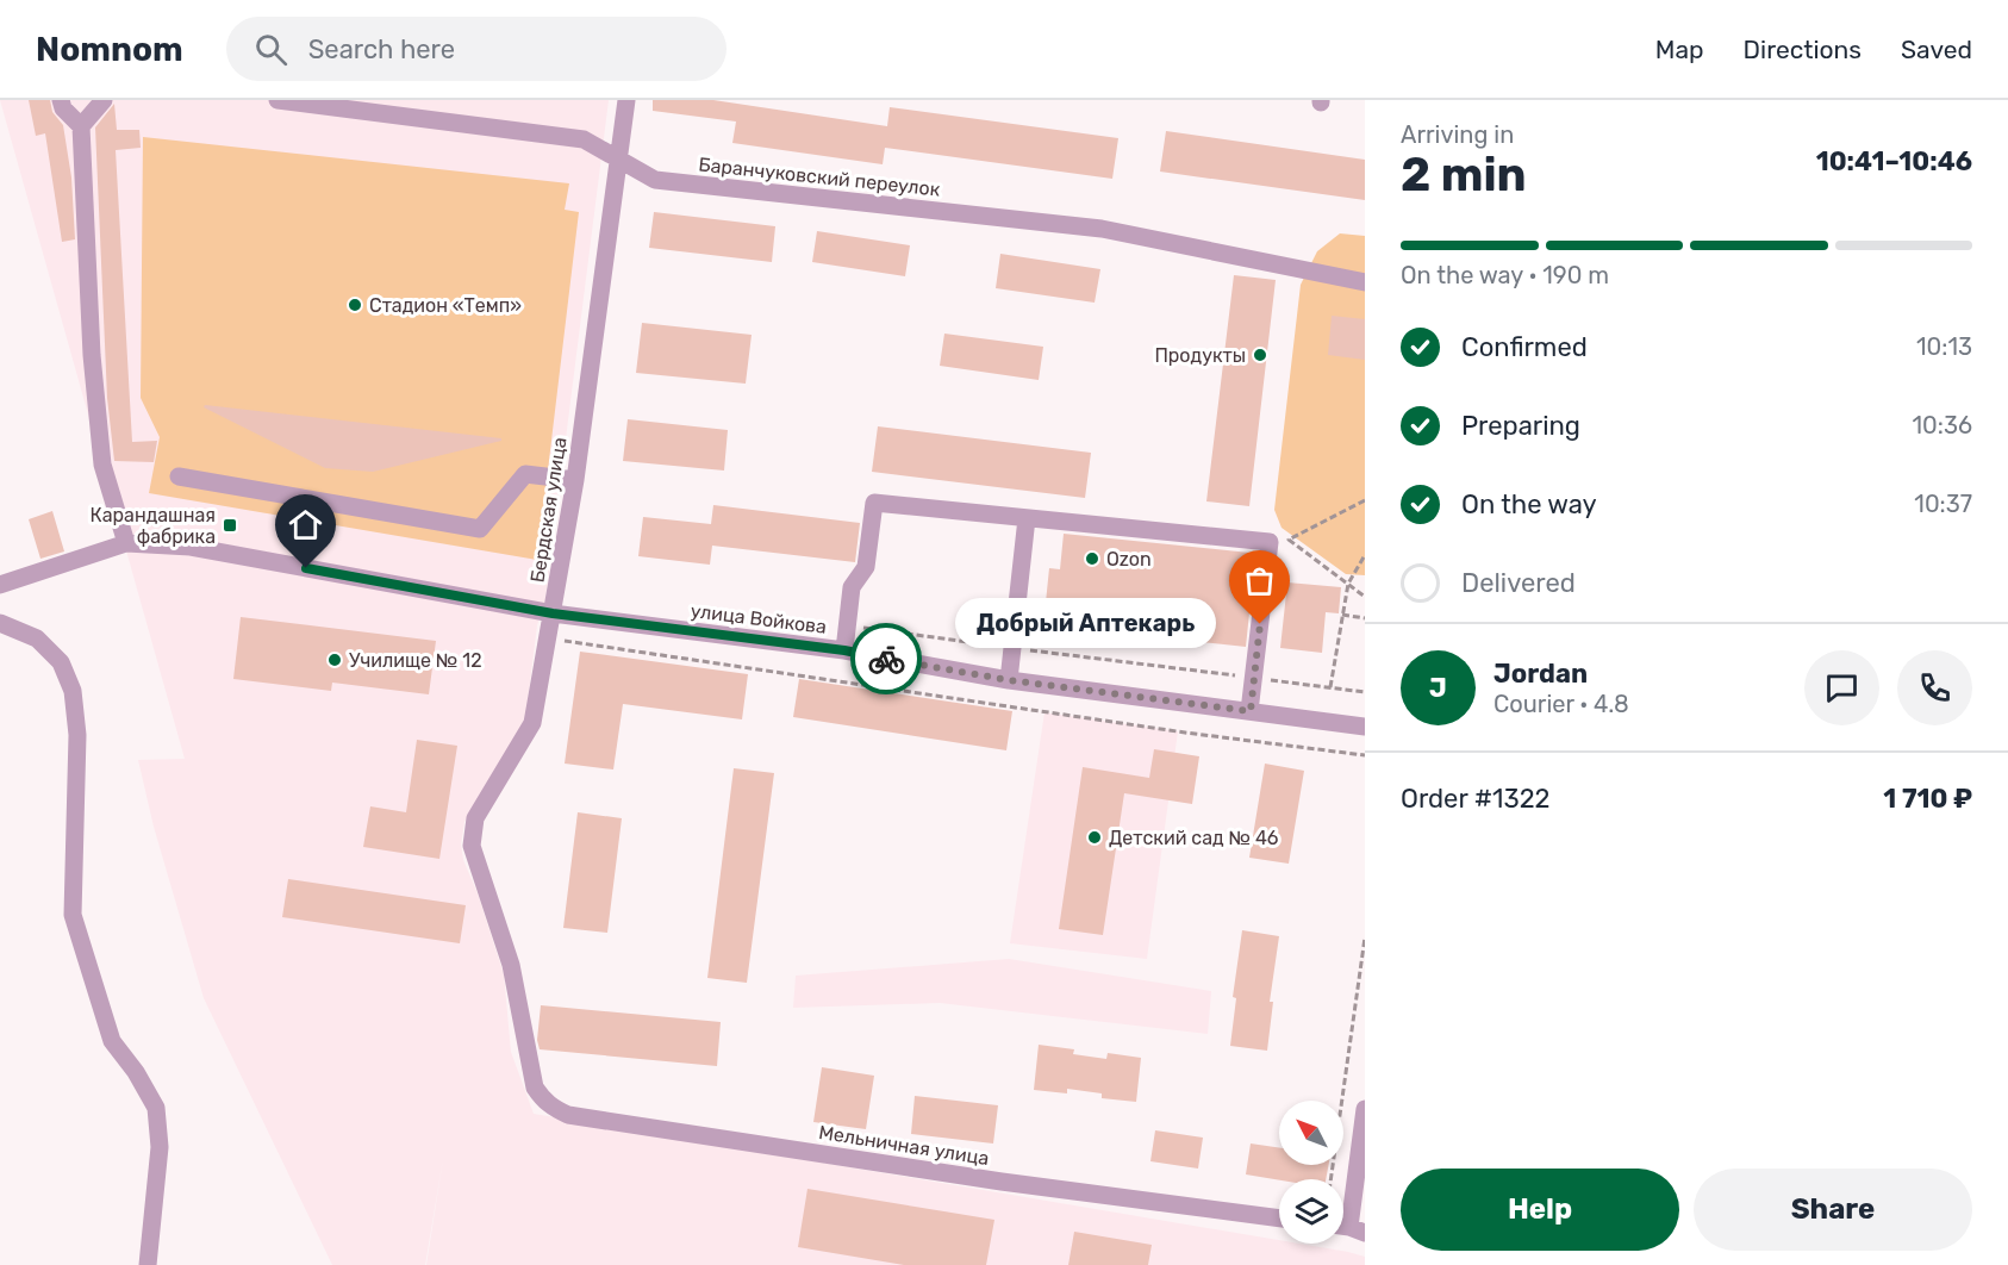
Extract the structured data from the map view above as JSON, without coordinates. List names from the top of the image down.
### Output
{
  "streets": {
    "street": [
      "Баранчуковский переулок",
      "Бердская улица",
      "улица Войкова",
      "Мельничная улица"
    ]
  },
  "crossings": [
    ["Баранчуковский переулок", "Бердская улица"],
    ["Бердская улица", "улица Войкова"],
    ["Бердская улица", "Мельничная улица"]
  ],
  "places": {
    "other": [
      "Стадион «Темп»",
      "Продукты",
      "Ozon",
      "Добрый Аптекарь",
      "Училище № 12",
      "Детский сад № 46"
    ],
    "transit": ["Карандашная фабрика"]
  },
  "north": "top left",
  "page": {
    "header": "Nomnom",
    "search": "Search here",
    "nav": ["Map", "Directions", "Saved"],
    "heading": ["2 min", "Arriving in", "10:41–10:46"],
    "panel": [
      "Jordan",
      "Courier · 4.8",
      "Order #1322",
      "1 710 ₽"
    ],
    "bar": "On the way · 190 m",
    "list": [
      ["Confirmed", "10:13"],
      ["Preparing", "10:36"],
      ["On the way", "10:37"],
      "Delivered"
    ],
    "bubble": "Добрый Аптекарь",
    "round": "J",
    "buttons": ["Help", "Share"]
  }
}
